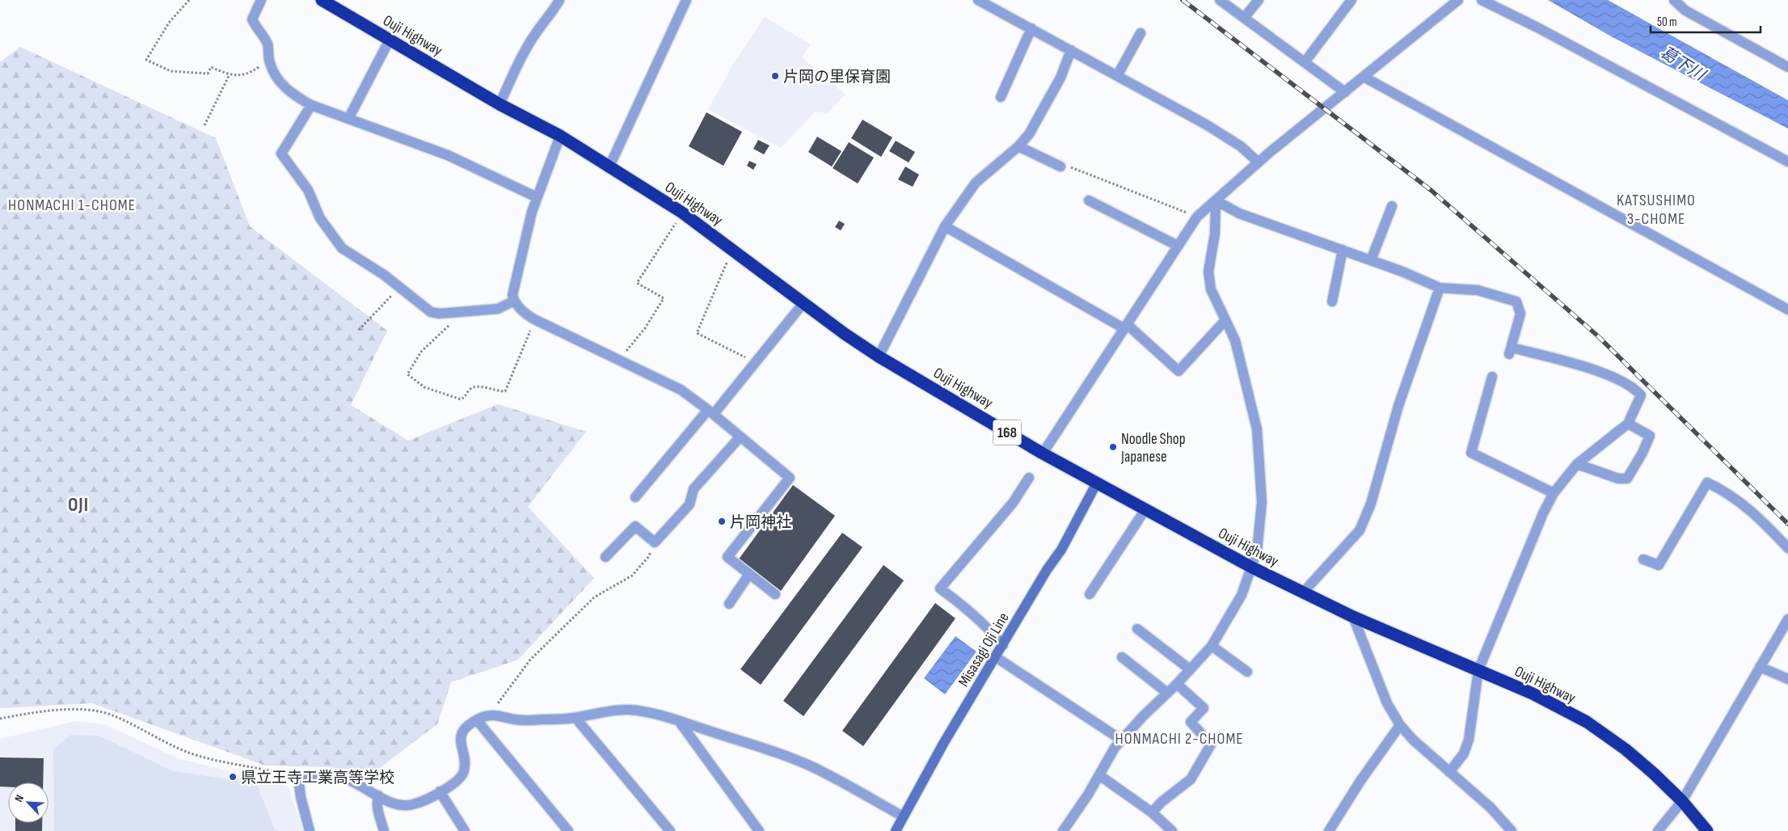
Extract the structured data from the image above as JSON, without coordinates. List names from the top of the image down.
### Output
{
  "streets": {
    "highway": ["Ouji Highway", "168"],
    "main road": ["Misasagi Oji Line"]
  },
  "crossings": [
    ["Ouji Highway", "Misasagi Oji Line"]
  ],
  "districts": [
    "KATSUSHIMO 3-CHOME",
    "HONMACHI 1-CHOME",
    "OJI",
    "HONMACHI 2-CHOME"
  ],
  "water": ["葛下川"],
  "places": [
    "片岡の里保育園",
    "Noodle Shop Japanese",
    "片岡神社",
    "県立王寺工業高等学校"
  ],
  "scale_bar": "50 m",
  "north": "top left"
}
